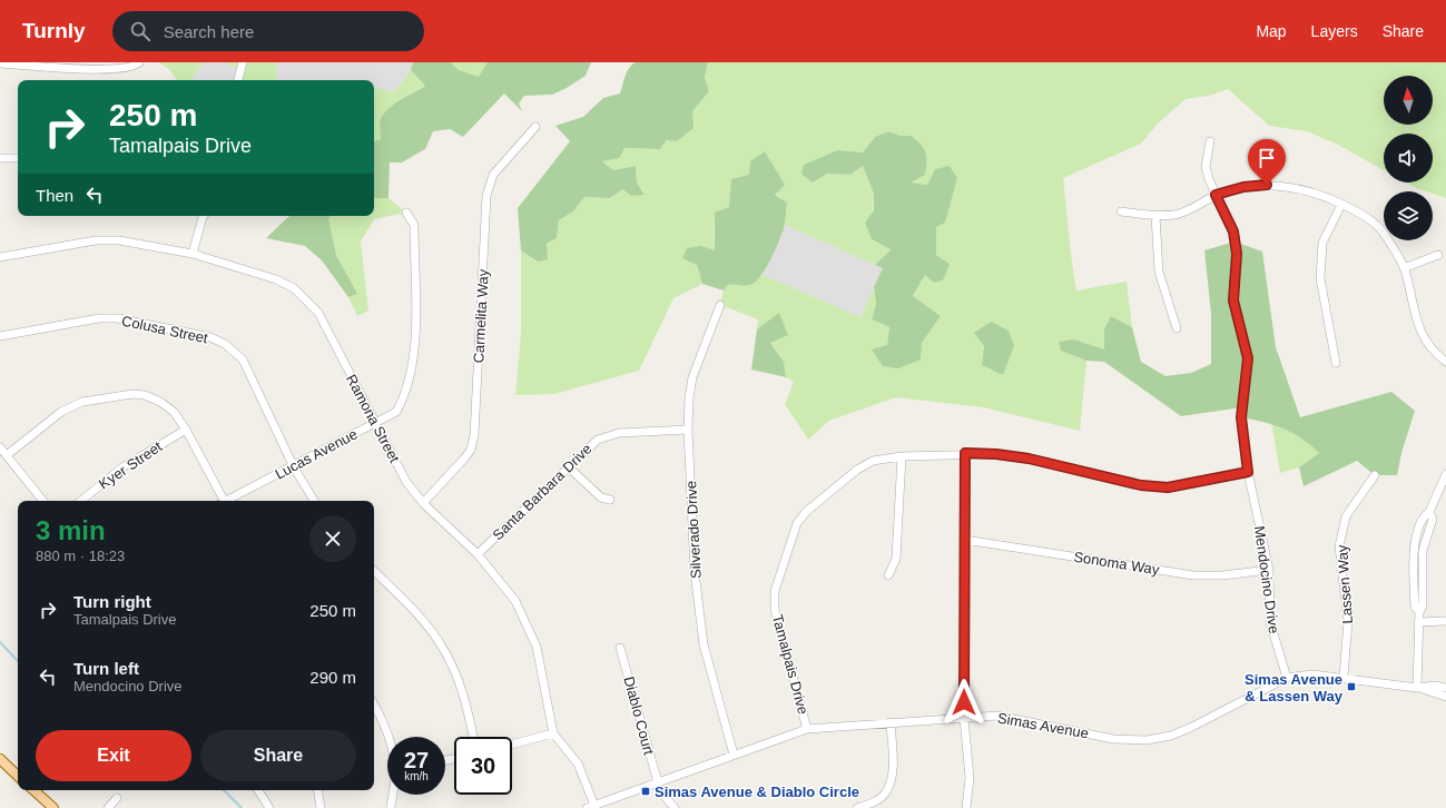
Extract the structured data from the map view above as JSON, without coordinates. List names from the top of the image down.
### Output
{
  "streets": {
    "street": [
      "Carmelita Way",
      "Colusa Street",
      "Ramona Street",
      "Lucas Avenue",
      "Kyer Street",
      "Santa Barbara Drive",
      "Silverado Drive",
      "Sonoma Way",
      "Mendocino Drive",
      "Lassen Way",
      "Tamalpais Drive",
      "Diablo Court",
      "Simas Avenue"
    ]
  },
  "crossings": [
    ["Carmelita Way", "Ramona Street"],
    ["Colusa Street", "Lucas Avenue"],
    ["Ramona Street", "Lucas Avenue"],
    ["Ramona Street", "Santa Barbara Drive"],
    ["Ramona Street", "Simas Avenue"],
    ["Santa Barbara Drive", "Silverado Drive"],
    ["Silverado Drive", "Simas Avenue"],
    ["Sonoma Way", "Mendocino Drive"],
    ["Mendocino Drive", "Tamalpais Drive"],
    ["Mendocino Drive", "Simas Avenue"],
    ["Lassen Way", "Simas Avenue"],
    ["Tamalpais Drive", "Simas Avenue"],
    ["Diablo Court", "Simas Avenue"]
  ],
  "places": {
    "transit": ["Simas Avenue & Lassen Way", "Simas Avenue & Diablo Circle"]
  },
  "north": "top",
  "page": {
    "header": "Turnly",
    "search": "Search here",
    "nav": ["Map", "Layers", "Share"],
    "turn": ["250 m", "Tamalpais Drive"],
    "then": "Then",
    "heading": ["3 min", "880 m · 18:23"],
    "list": [
      {
        "name": "Turn right",
        "note": "Tamalpais Drive",
        "value": "250 m"
      },
      {
        "name": "Turn left",
        "note": "Mendocino Drive",
        "value": "290 m"
      }
    ],
    "buttons": ["Exit", "Share"],
    "speed": "27 km/h",
    "limit": "30"
  }
}
